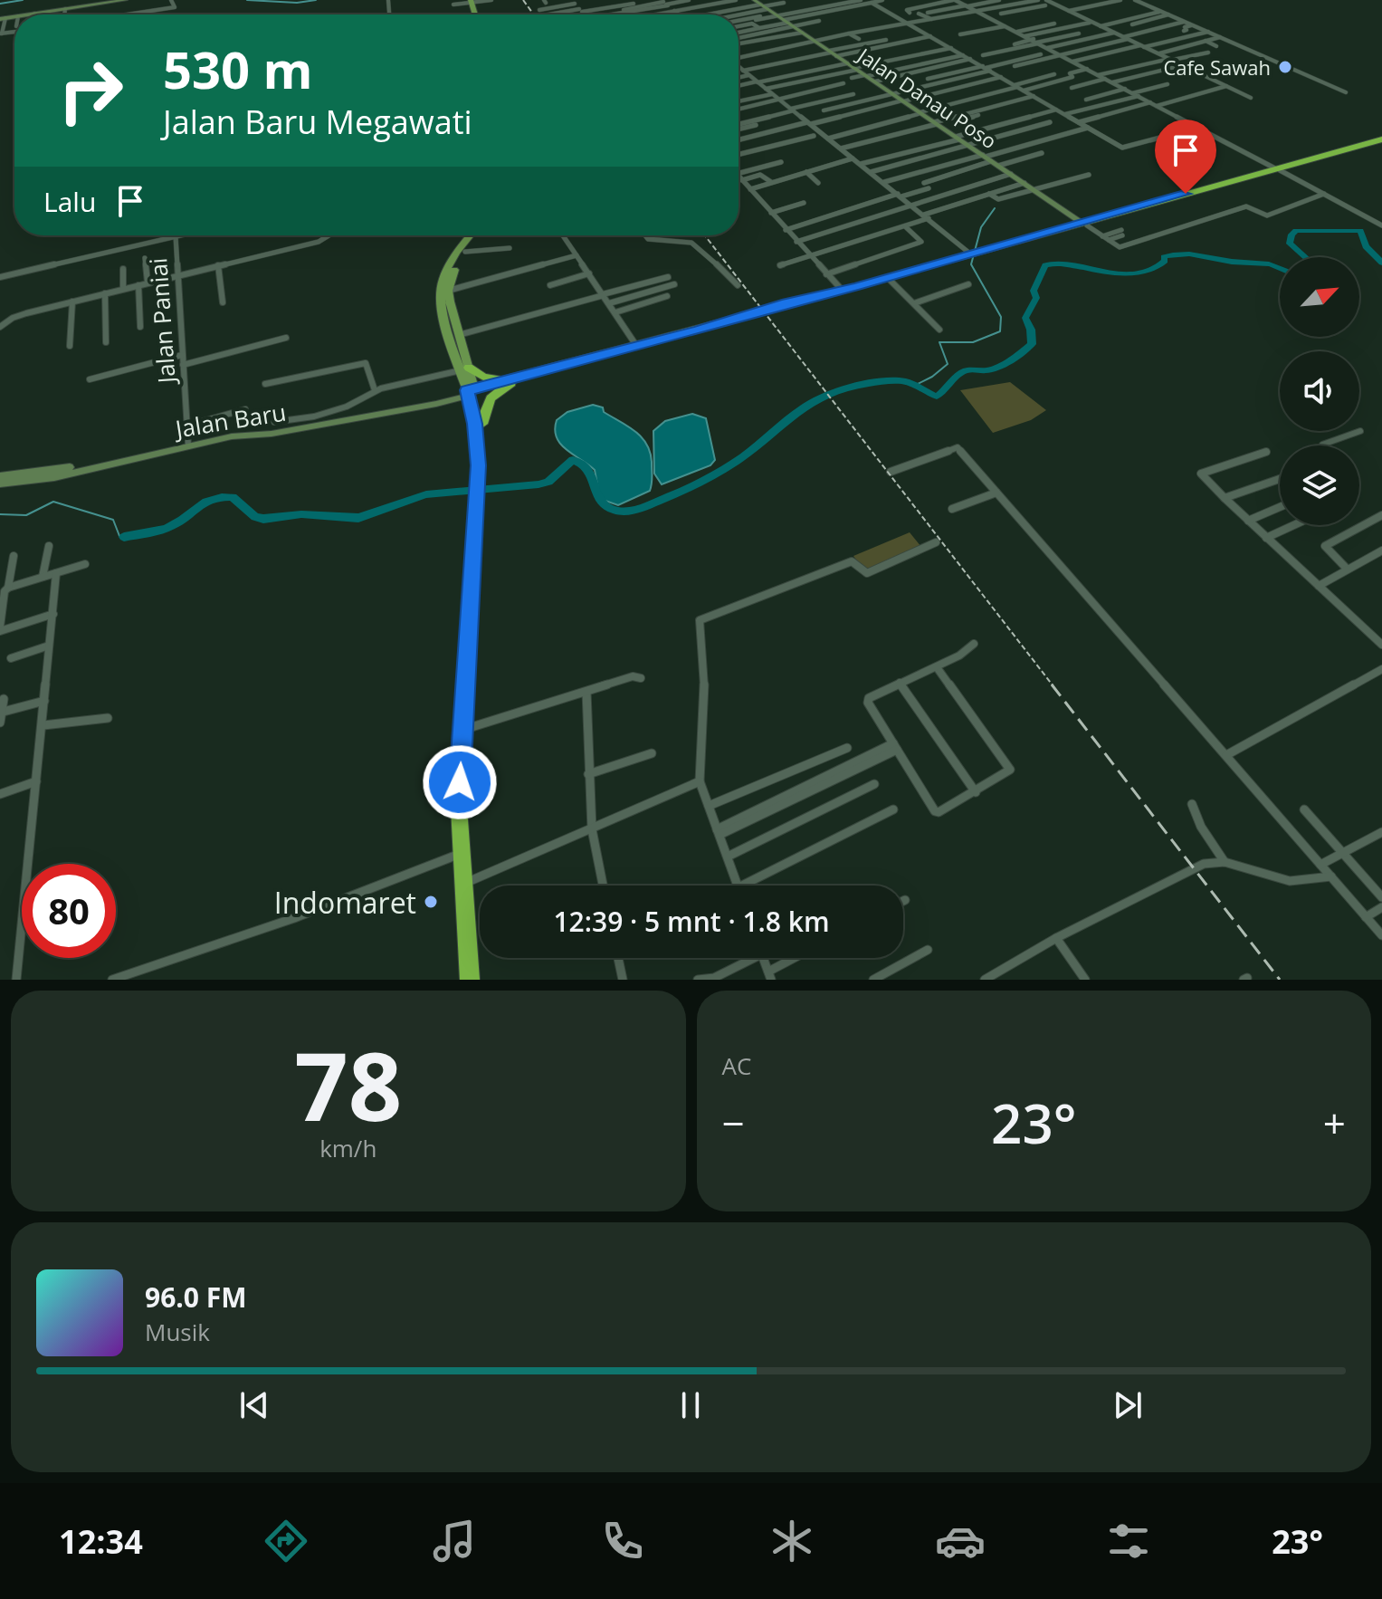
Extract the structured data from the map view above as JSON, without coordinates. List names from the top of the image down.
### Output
{
  "streets": {
    "street": ["Jalan Danau Poso", "Jalan Paniai", "Jalan Baru"]
  },
  "crossings": [
    ["Jalan Paniai", "Jalan Baru"]
  ],
  "places": ["Cafe Sawah", "Indomaret"],
  "north": "top right",
  "page": {
    "turn": ["530 m", "Jalan Baru Megawati"],
    "then": "Lalu",
    "limit": "80",
    "trip": "12:39 · 5 mnt · 1.8 km",
    "tile": [
      ["78", "km/h"],
      "AC"
    ],
    "heat": ["−", "23°", "+"],
    "song": ["96.0 FM", "Musik"],
    "tabs": ["12:34", "23°"]
  }
}
